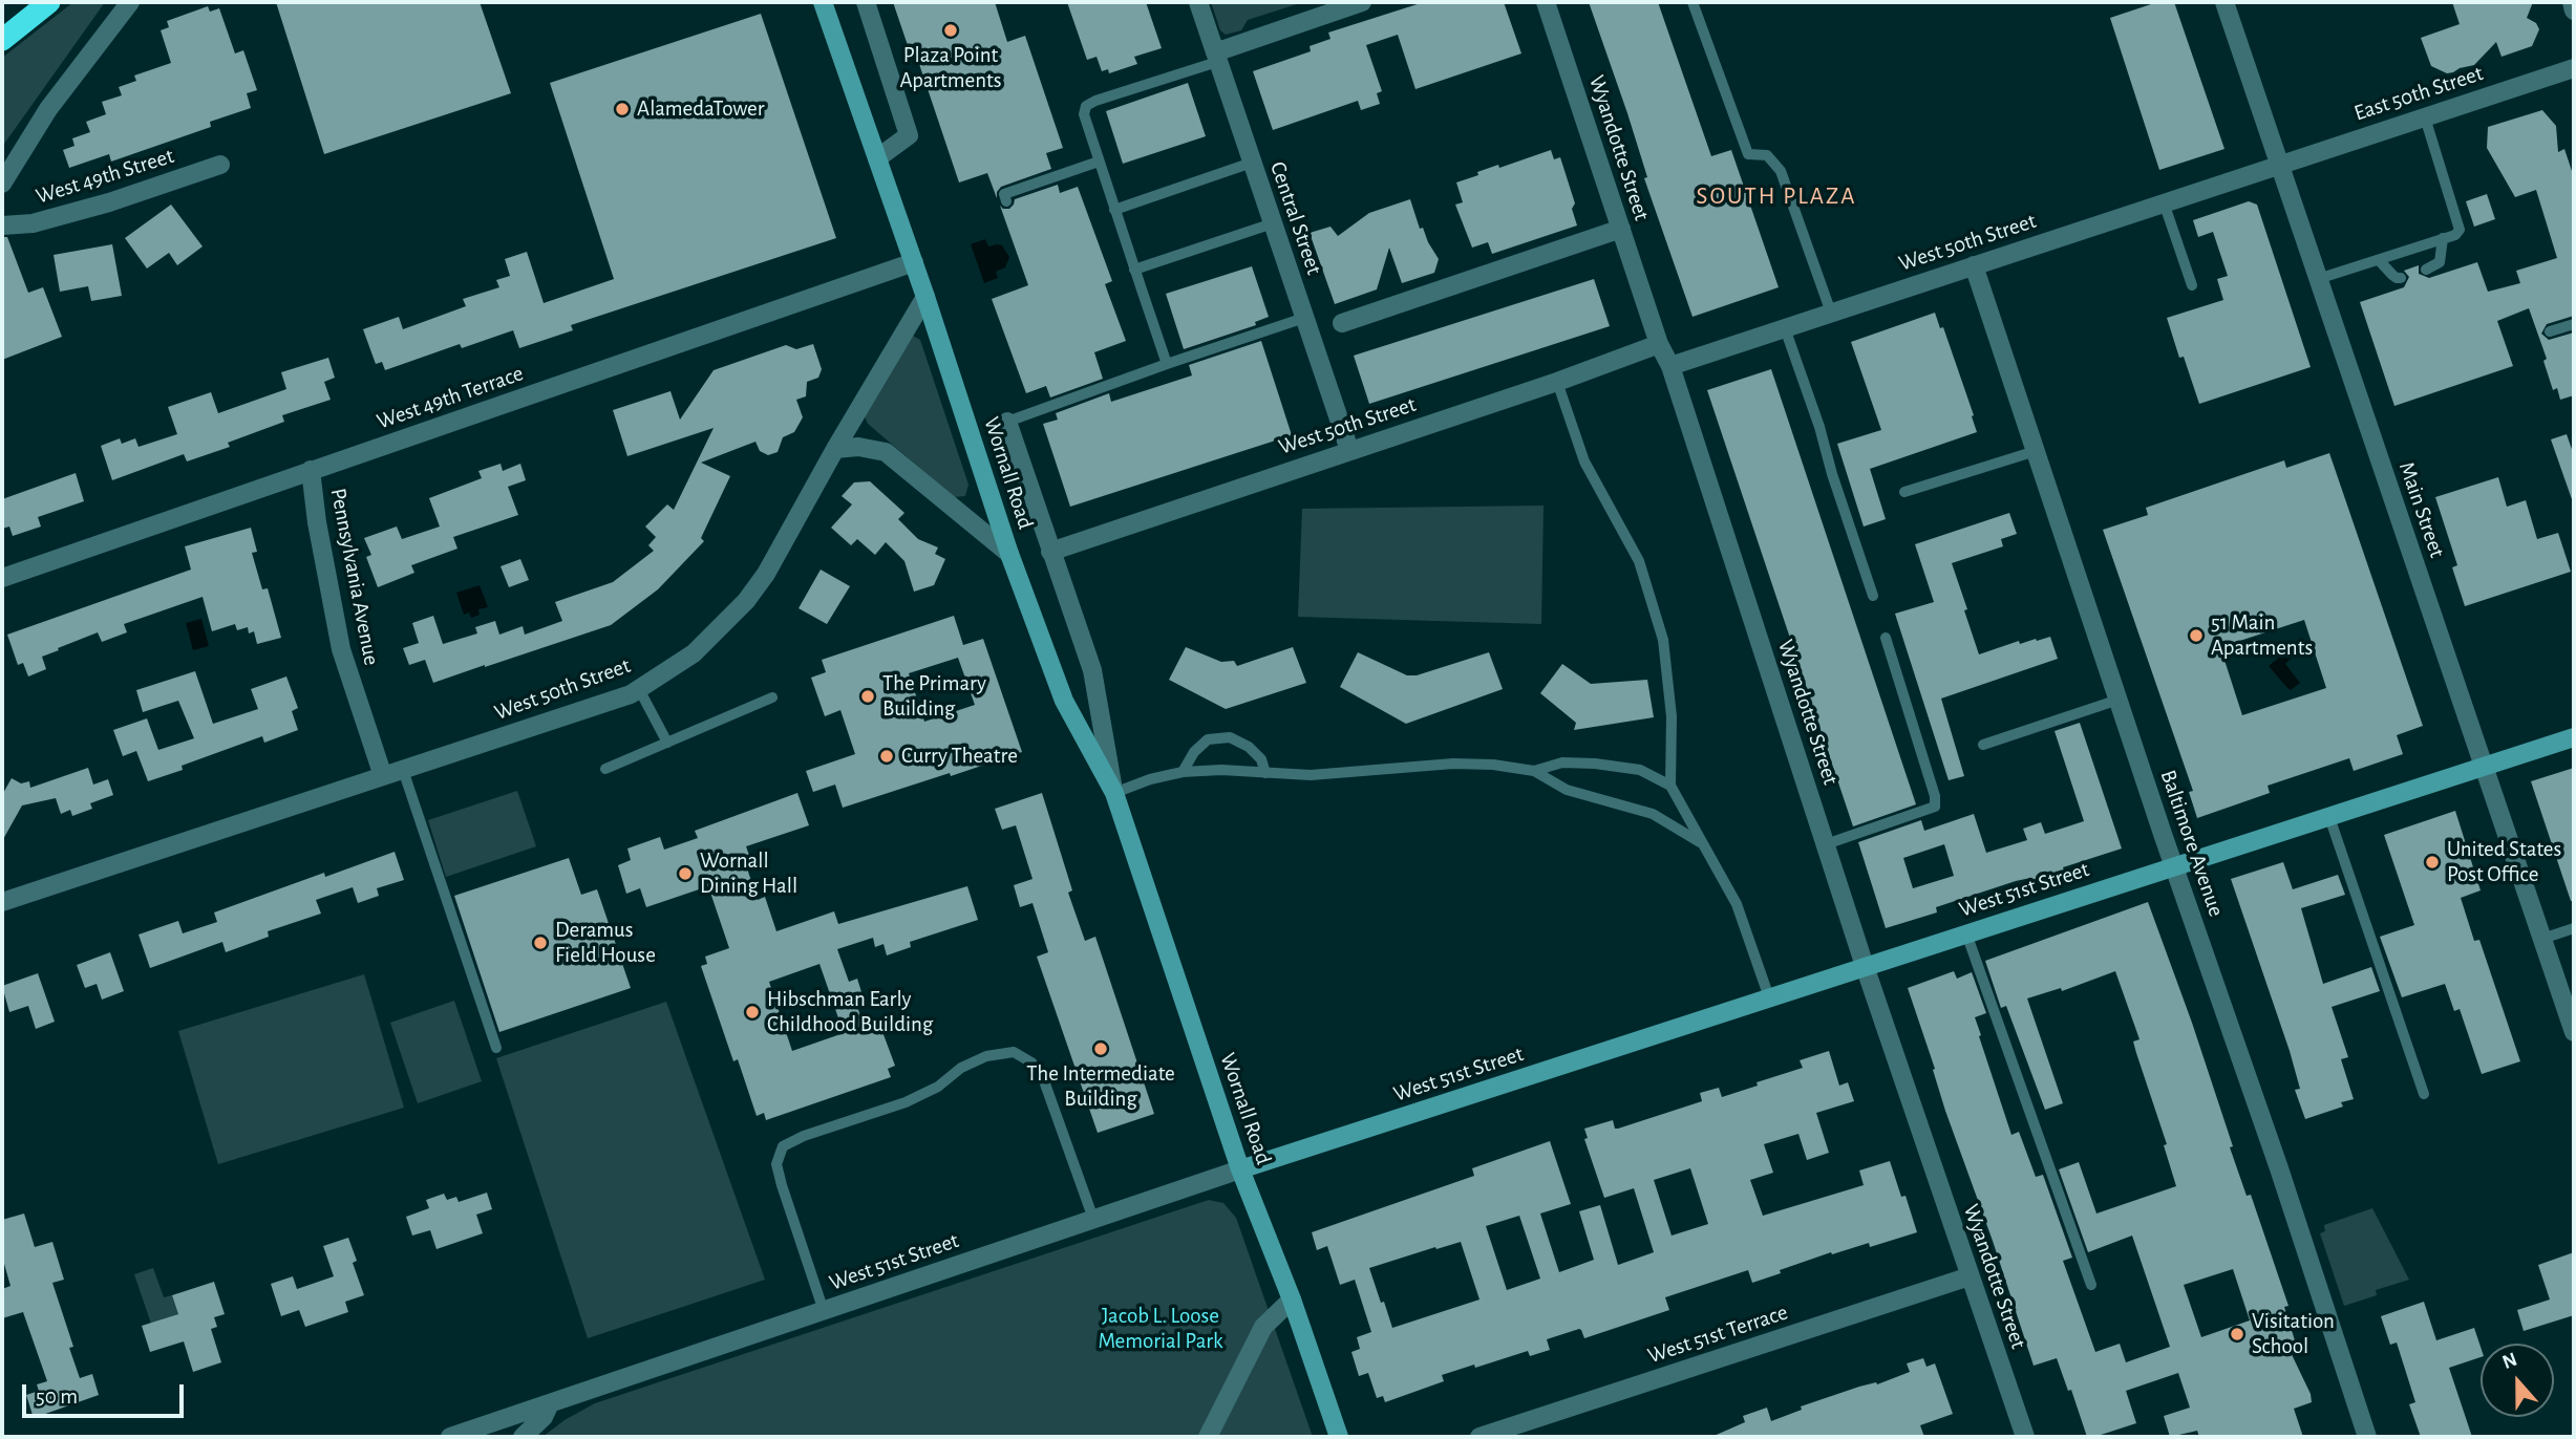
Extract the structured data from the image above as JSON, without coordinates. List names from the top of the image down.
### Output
{
  "streets": {
    "main road": ["Wornall Road", "West 51st Street"],
    "street": [
      "East 50th Street",
      "Wyandotte Street",
      "West 49th Street",
      "Central Street",
      "West 50th Street",
      "West 49th Terrace",
      "Main Street",
      "Pennsylvania Avenue",
      "Baltimore Avenue",
      "West 51st Terrace"
    ]
  },
  "crossings": [
    ["East 50th Street", "West 50th Street"],
    ["East 50th Street", "Main Street"],
    ["Wyandotte Street", "West 50th Street"],
    ["Wyandotte Street", "West 51st Street"],
    ["Wyandotte Street", "West 51st Terrace"],
    ["Central Street", "West 50th Street"],
    ["West 50th Street", "Wornall Road"],
    ["West 50th Street", "Main Street"],
    ["West 50th Street", "Pennsylvania Avenue"],
    ["West 50th Street", "Baltimore Avenue"],
    ["West 49th Terrace", "Wornall Road"],
    ["West 49th Terrace", "Pennsylvania Avenue"],
    ["Wornall Road", "West 51st Street"],
    ["Main Street", "West 51st Street"],
    ["Baltimore Avenue", "West 51st Street"]
  ],
  "districts": ["SOUTH PLAZA"],
  "parks": ["Jacob L. Loose Memorial Park"],
  "places": [
    "Plaza Point Apartments",
    "AlamedaTower",
    "51 Main Apartments",
    "The Primary Building",
    "Curry Theatre",
    "United States Post Office",
    "Wornall Dining Hall",
    "Deramus Field House",
    "Hibschman Early Childhood Building",
    "The Intermediate Building",
    "Visitation School"
  ],
  "scale_bar": "50 m",
  "north": "top"
}
